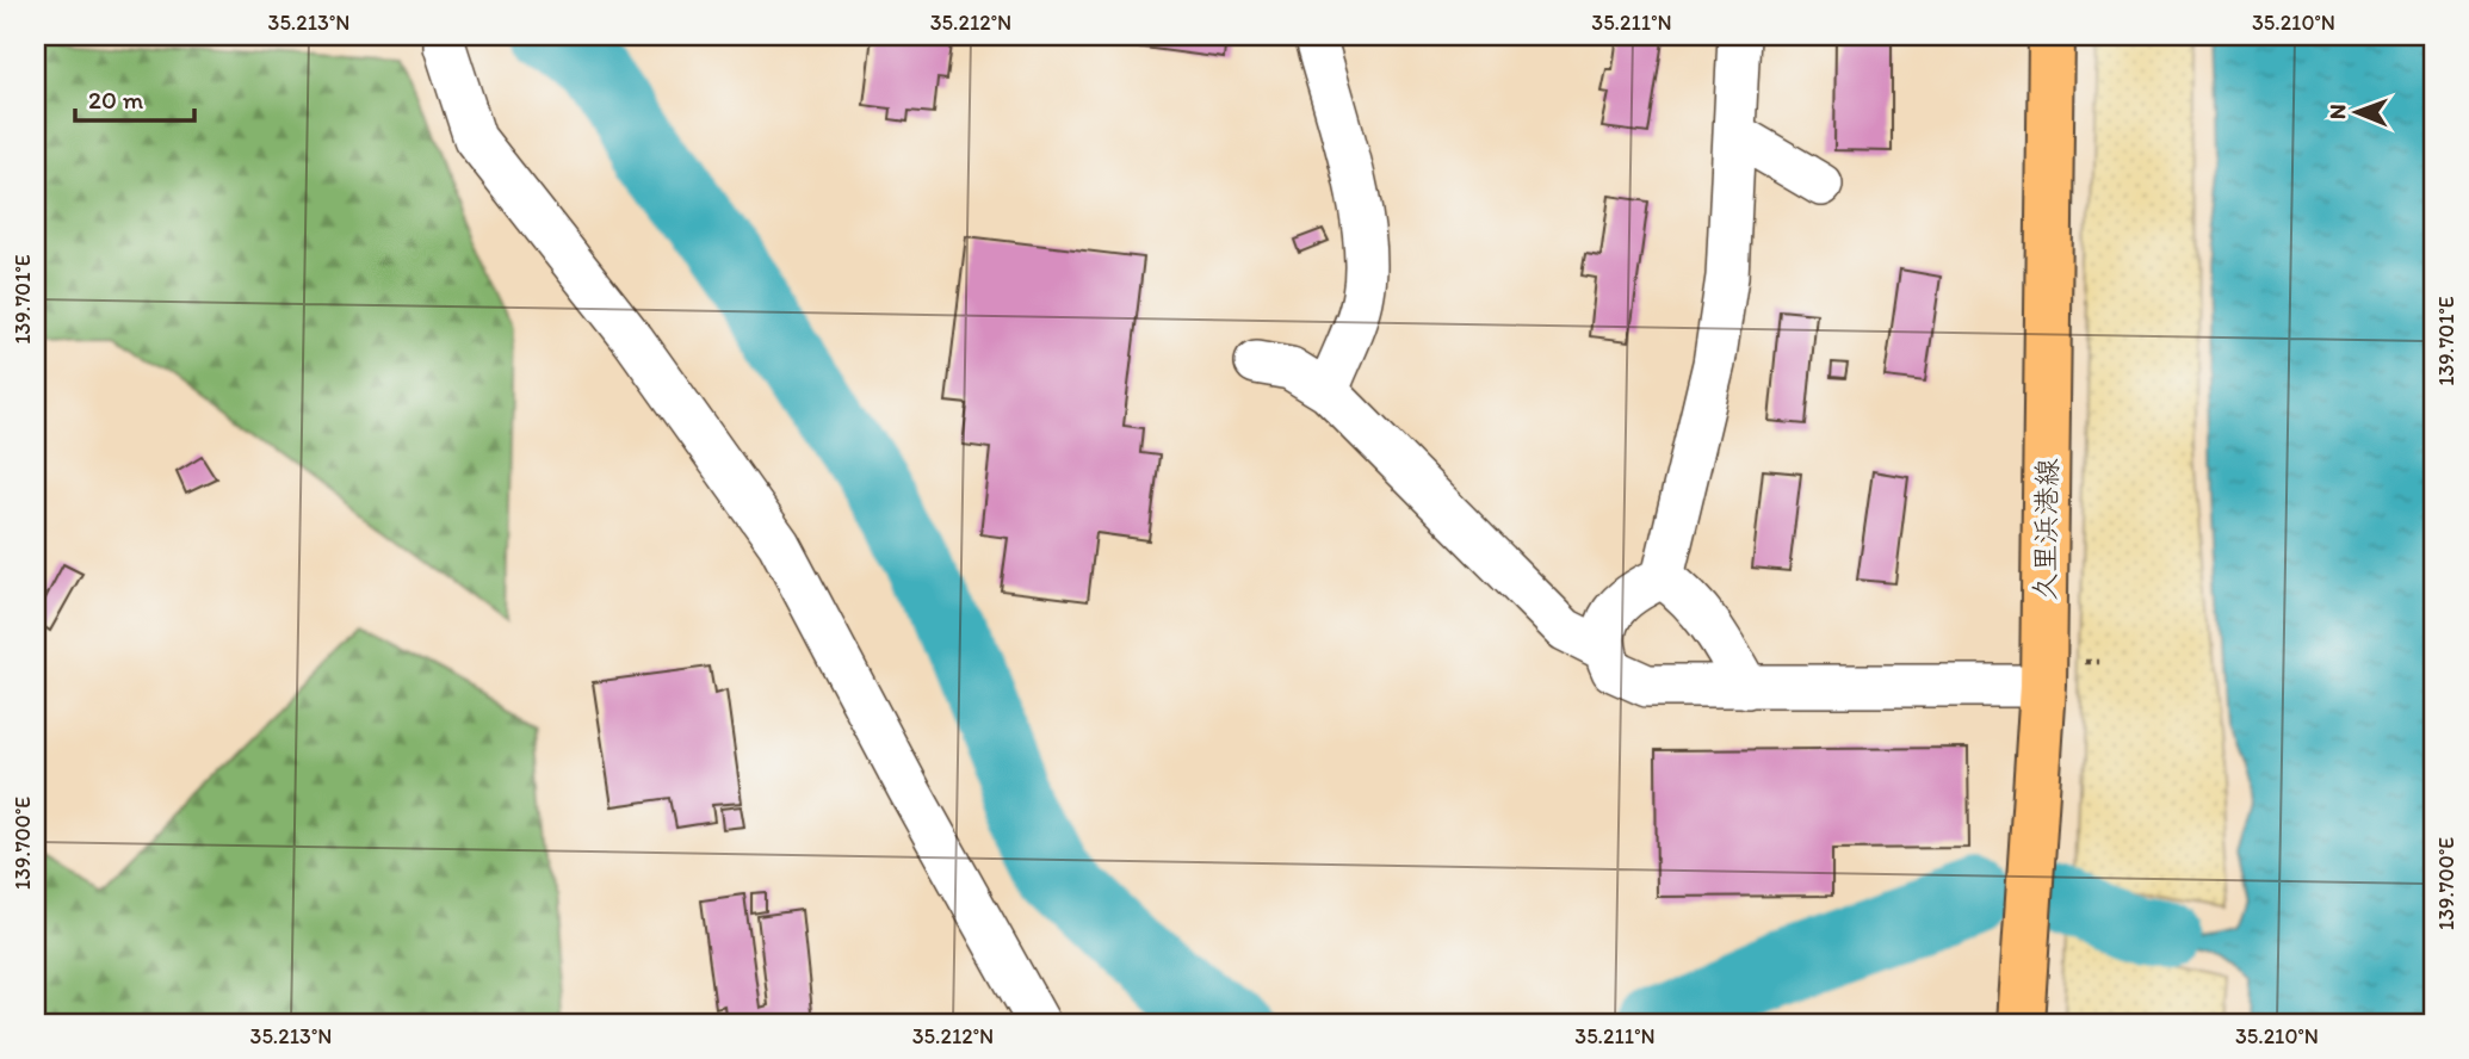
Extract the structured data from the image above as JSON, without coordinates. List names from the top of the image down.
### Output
{
  "streets": {
    "main road": ["久里浜港線"]
  },
  "scale_bar": "20 m",
  "north": "left",
  "coordinates": [
    "35.213°N",
    "35.212°N",
    "35.211°N",
    "35.210°N",
    "139.701°E",
    "139.700°E"
  ]
}
